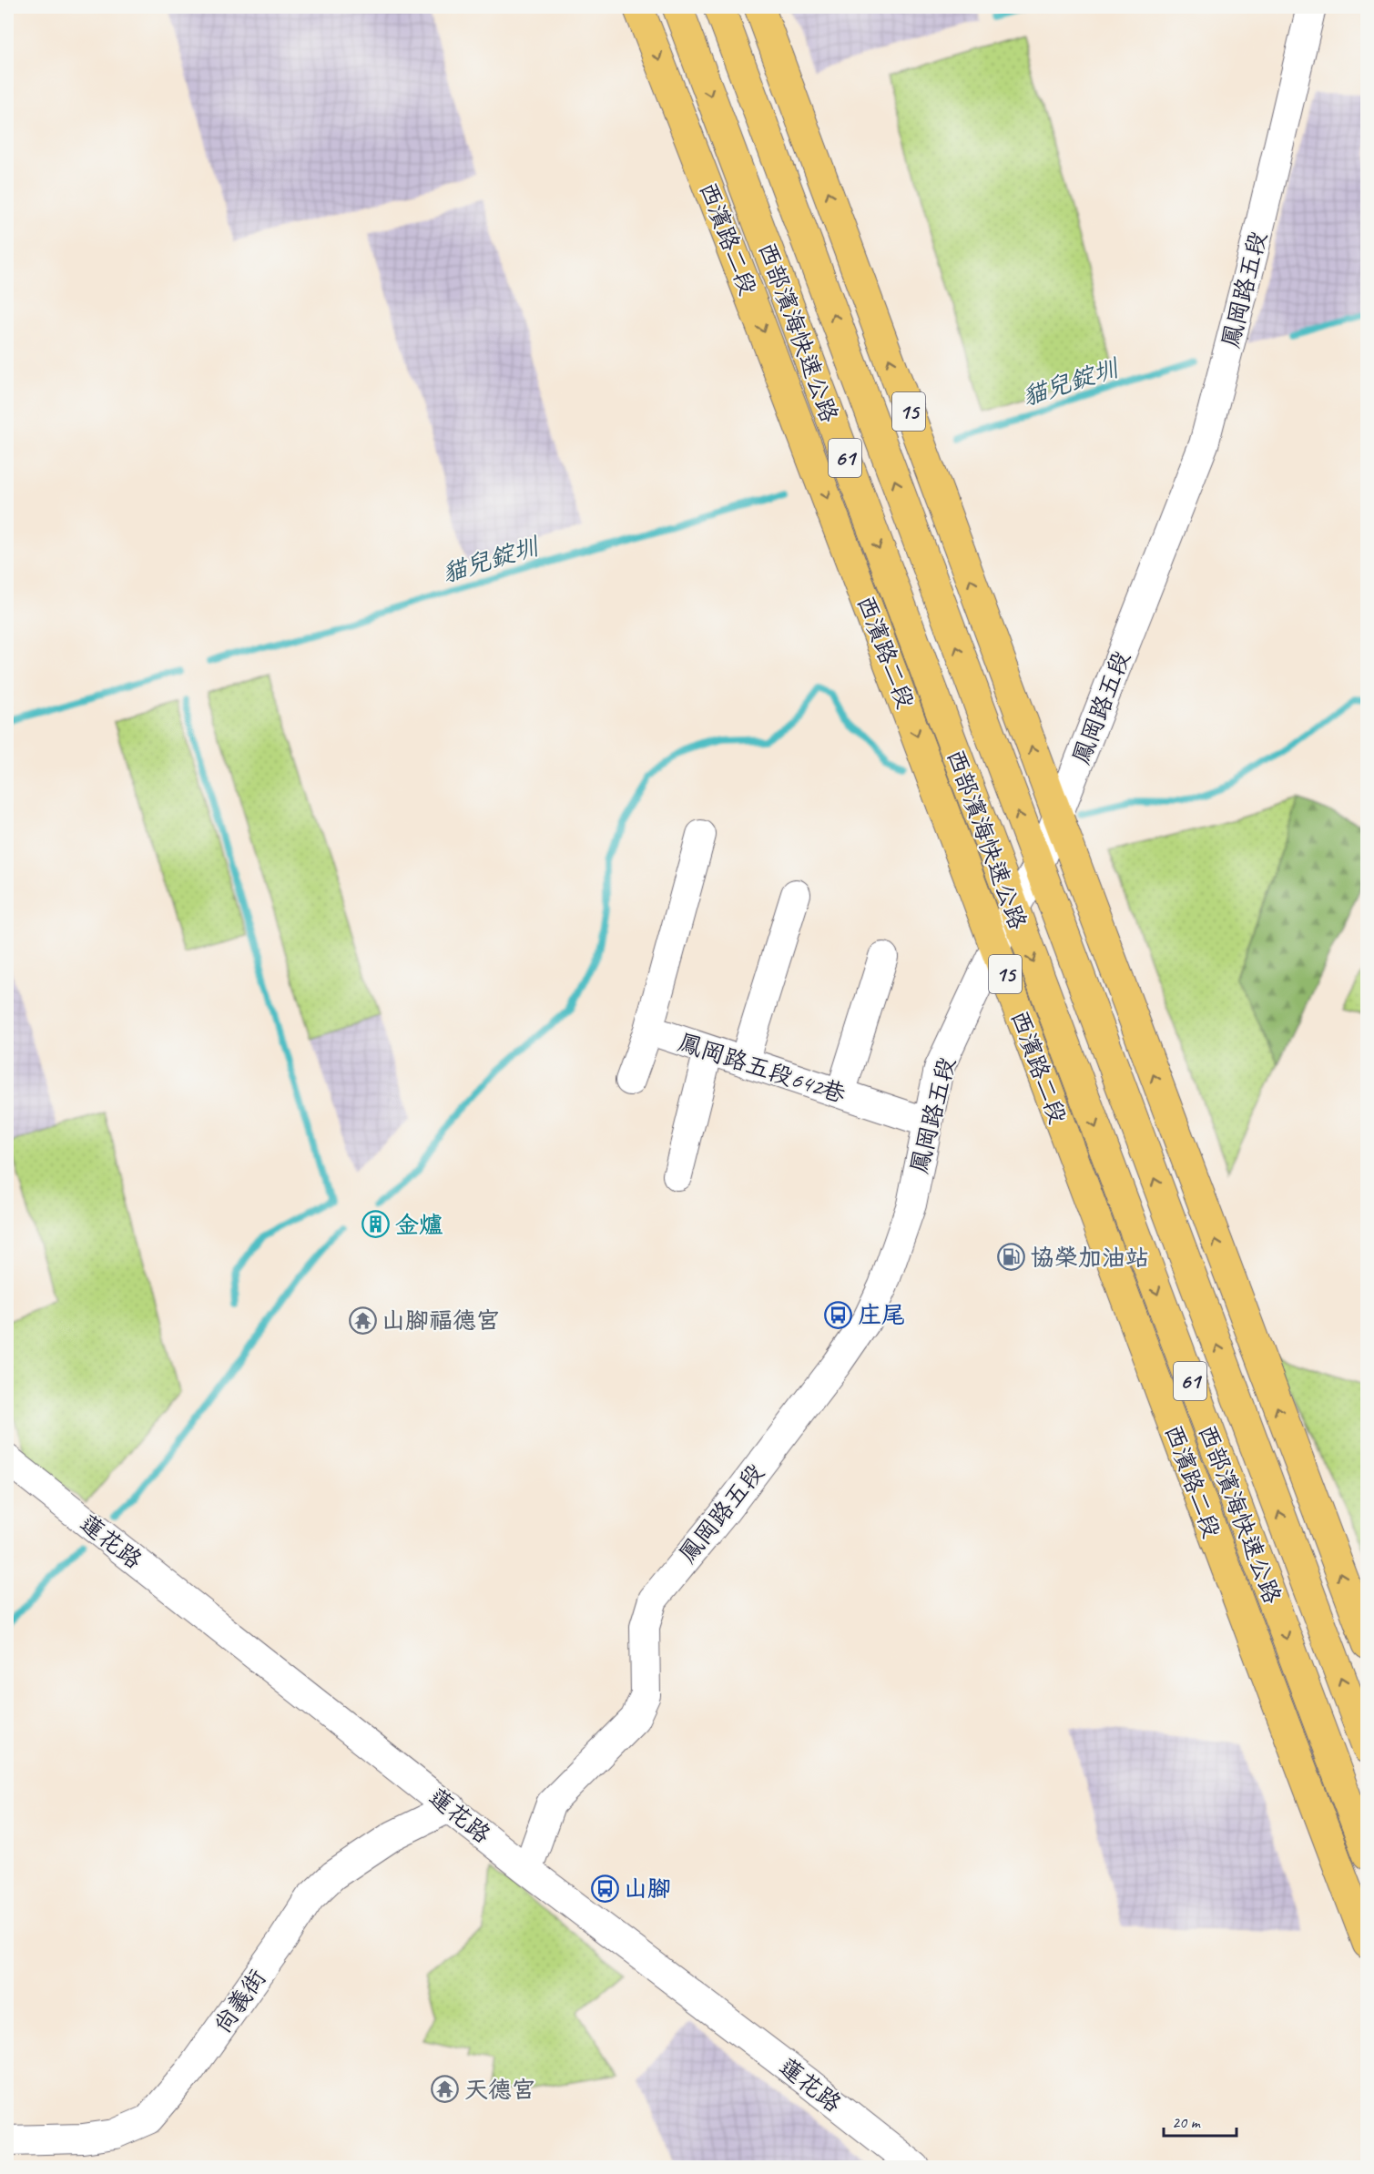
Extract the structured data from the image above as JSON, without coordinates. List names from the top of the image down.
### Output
{
  "streets": {
    "main road": [
      "西濱路二段",
      "西部濱海快速公路",
      "15",
      "61"
    ],
    "street": [
      "鳳岡路五段",
      "鳳岡路五段642巷",
      "蓮花路",
      "尚義街"
    ]
  },
  "crossings": [
    ["西濱路二段", "鳳岡路五段"],
    ["鳳岡路五段", "西部濱海快速公路"],
    ["鳳岡路五段", "15"],
    ["鳳岡路五段", "鳳岡路五段642巷"],
    ["鳳岡路五段", "蓮花路"],
    ["蓮花路", "尚義街"]
  ],
  "water": ["貓兒錠圳"],
  "places": {
    "building": ["金爐"],
    "fuel station": ["協榮加油站"],
    "bus stop": ["庄尾", "山腳"],
    "temple": ["山腳福德宮", "天德宮"]
  },
  "scale_bar": "20 m"
}
